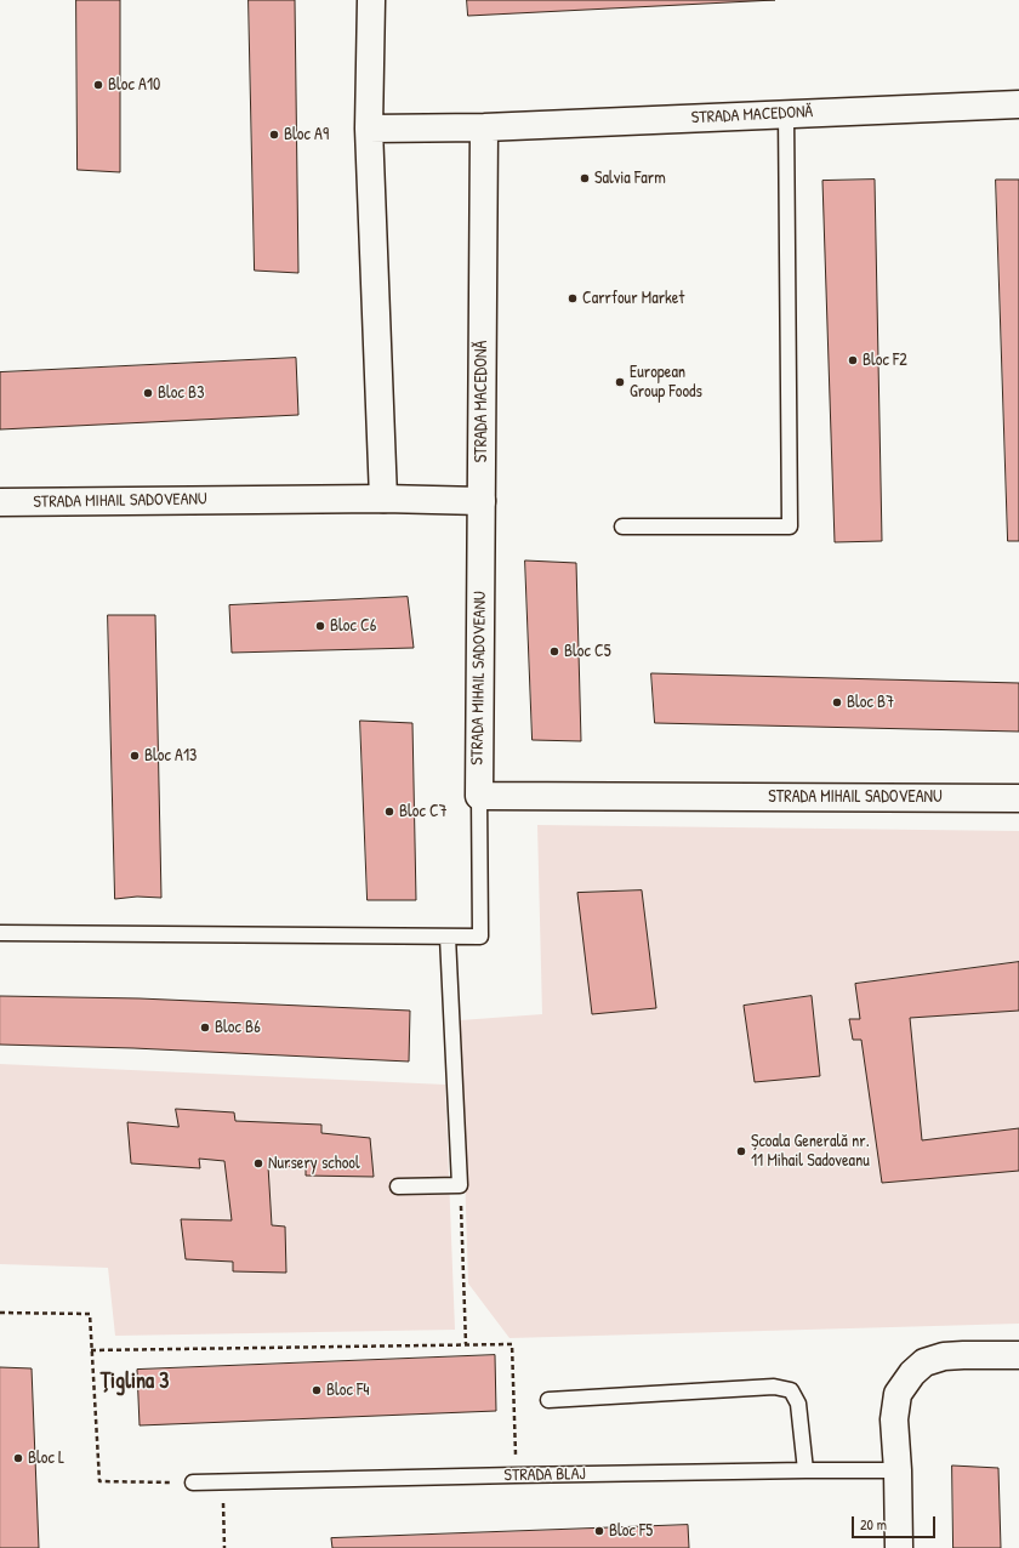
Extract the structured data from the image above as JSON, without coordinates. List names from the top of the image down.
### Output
{
  "streets": {
    "street": ["STRADA MACEDONĂ", "STRADA MIHAIL SADOVEANU"],
    "lane": ["STRADA BLAJ"]
  },
  "crossings": [
    ["STRADA MACEDONĂ", "STRADA MIHAIL SADOVEANU"]
  ],
  "districts": ["Țiglina 3"],
  "places": [
    "Bloc A10",
    "Bloc A9",
    "Salvia Farm",
    "Carrfour Market",
    "Bloc F2",
    "European Group Foods",
    "Bloc B3",
    "Bloc C6",
    "Bloc C5",
    "Bloc B7",
    "Bloc A13",
    "Bloc C7",
    "Bloc B6",
    "Școala Generală nr. 11 Mihail Sadoveanu",
    "Nursery school",
    "Bloc F4",
    "Bloc L",
    "Bloc F5"
  ],
  "scale_bar": "20 m"
}
